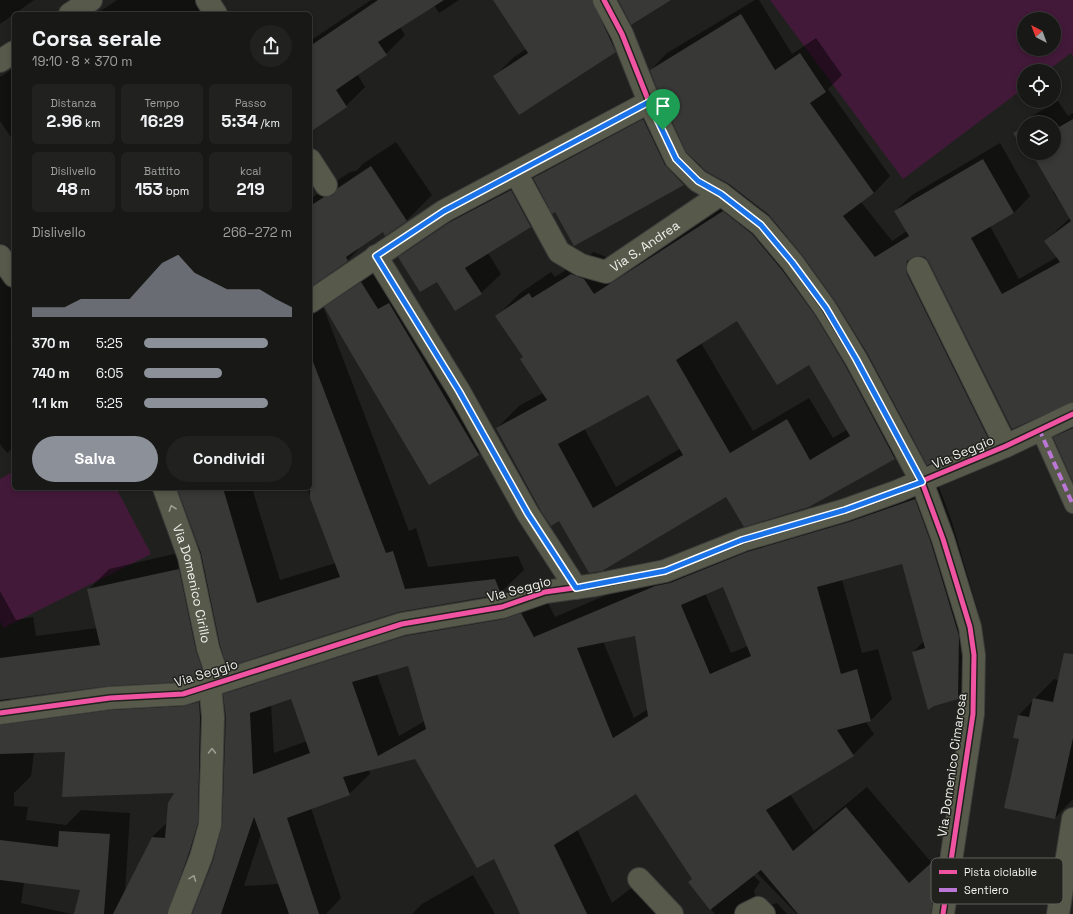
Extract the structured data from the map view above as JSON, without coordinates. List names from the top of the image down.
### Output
{
  "streets": {
    "street": [
      "Via S. Andrea",
      "Via Seggio",
      "Via Domenico Cirillo",
      "Via Domenico Cimarosa"
    ]
  },
  "crossings": [
    ["Via S. Andrea", "Via Domenico Cimarosa"],
    ["Via Seggio", "Via Domenico Cirillo"],
    ["Via Seggio", "Via Domenico Cimarosa"]
  ],
  "one_way": ["Via Domenico Cirillo"],
  "legend": ["Pista ciclabile", "Sentiero"],
  "north": "top left",
  "page": {
    "heading": ["Corsa serale", "19:10 · 8 × 370 m"],
    "stats": [
      ["Distanza", "2.96 km"],
      ["Tempo", "16:29"],
      ["Passo", "5:34 /km"],
      ["Dislivello", "48 m"],
      ["Battito", "153 bpm"],
      ["kcal", "219"]
    ],
    "chart": ["Dislivello", "266–272 m"],
    "list": [
      {
        "name": "370 m",
        "note": "5:25"
      },
      {
        "name": "740 m",
        "note": "6:05"
      },
      {
        "name": "1.1 km",
        "note": "5:25"
      }
    ],
    "buttons": ["Salva", "Condividi"]
  }
}
